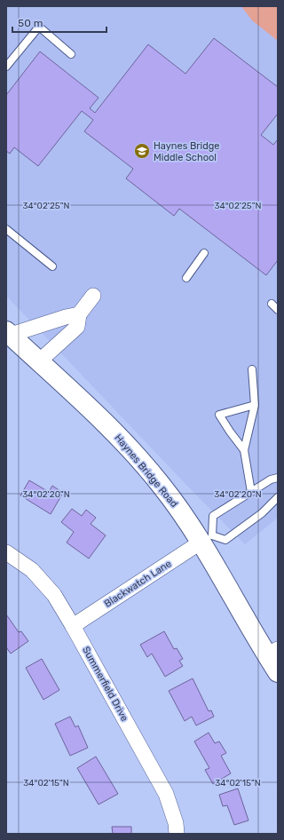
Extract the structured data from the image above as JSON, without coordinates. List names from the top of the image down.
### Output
{
  "streets": {
    "main road": ["Haynes Bridge Road"],
    "street": ["Blackwatch Lane", "Summerfield Drive"]
  },
  "crossings": [
    ["Haynes Bridge Road", "Blackwatch Lane"],
    ["Blackwatch Lane", "Summerfield Drive"]
  ],
  "places": {
    "school or university": ["Haynes Bridge Middle School"]
  },
  "scale_bar": "50 m",
  "coordinates": ["34°02'25\"N", "34°02'20\"N", "34°02'15\"N"]
}
